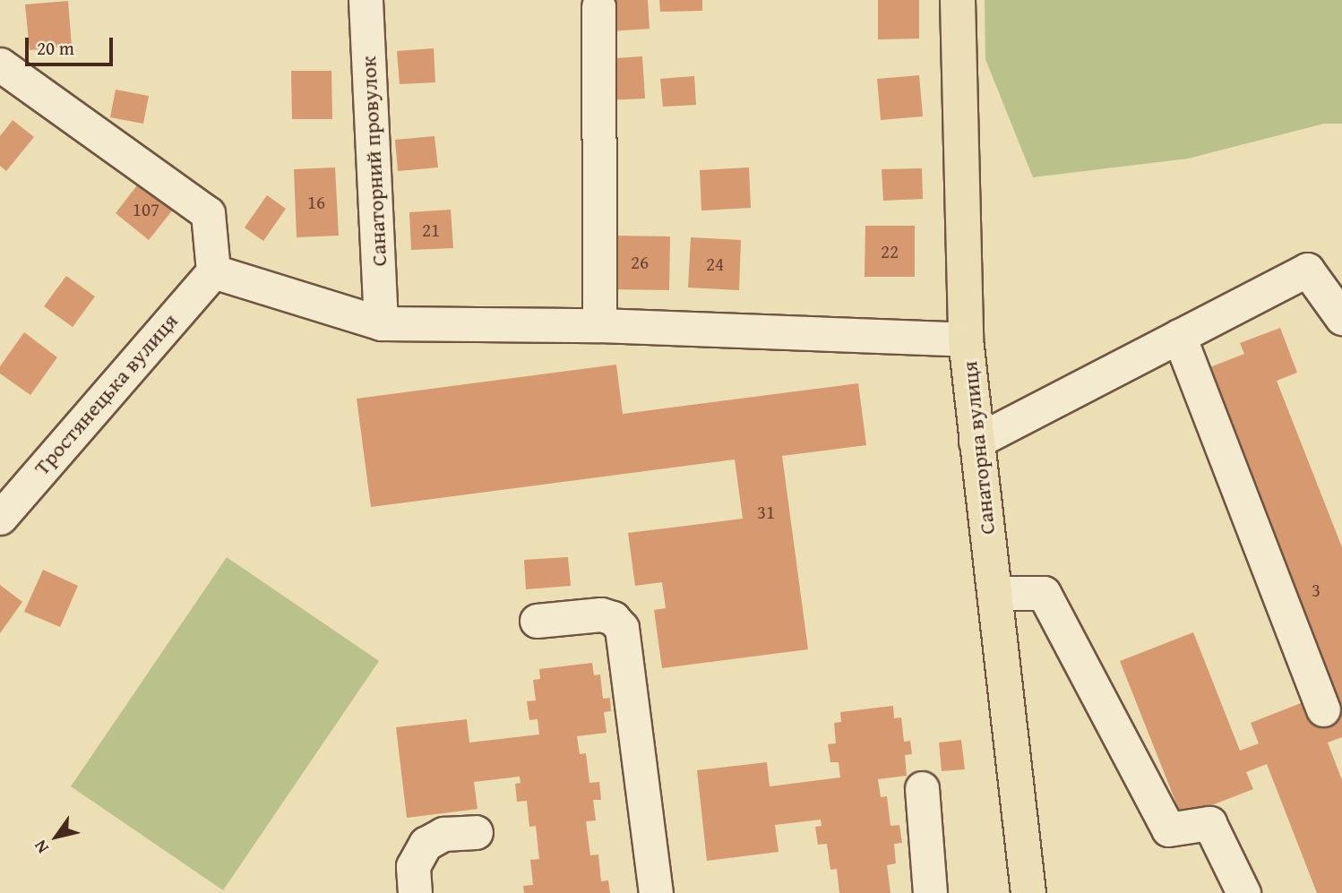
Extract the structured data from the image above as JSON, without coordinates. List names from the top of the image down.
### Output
{
  "streets": {
    "main road": ["Санаторна вулиця"],
    "street": ["Санаторний провулок", "Тростянецька вулиця"]
  },
  "house_numbers": [
    "16",
    "107",
    "21",
    "22",
    "26",
    "24",
    "31",
    "3"
  ],
  "scale_bar": "20 m",
  "north": "bottom left"
}
